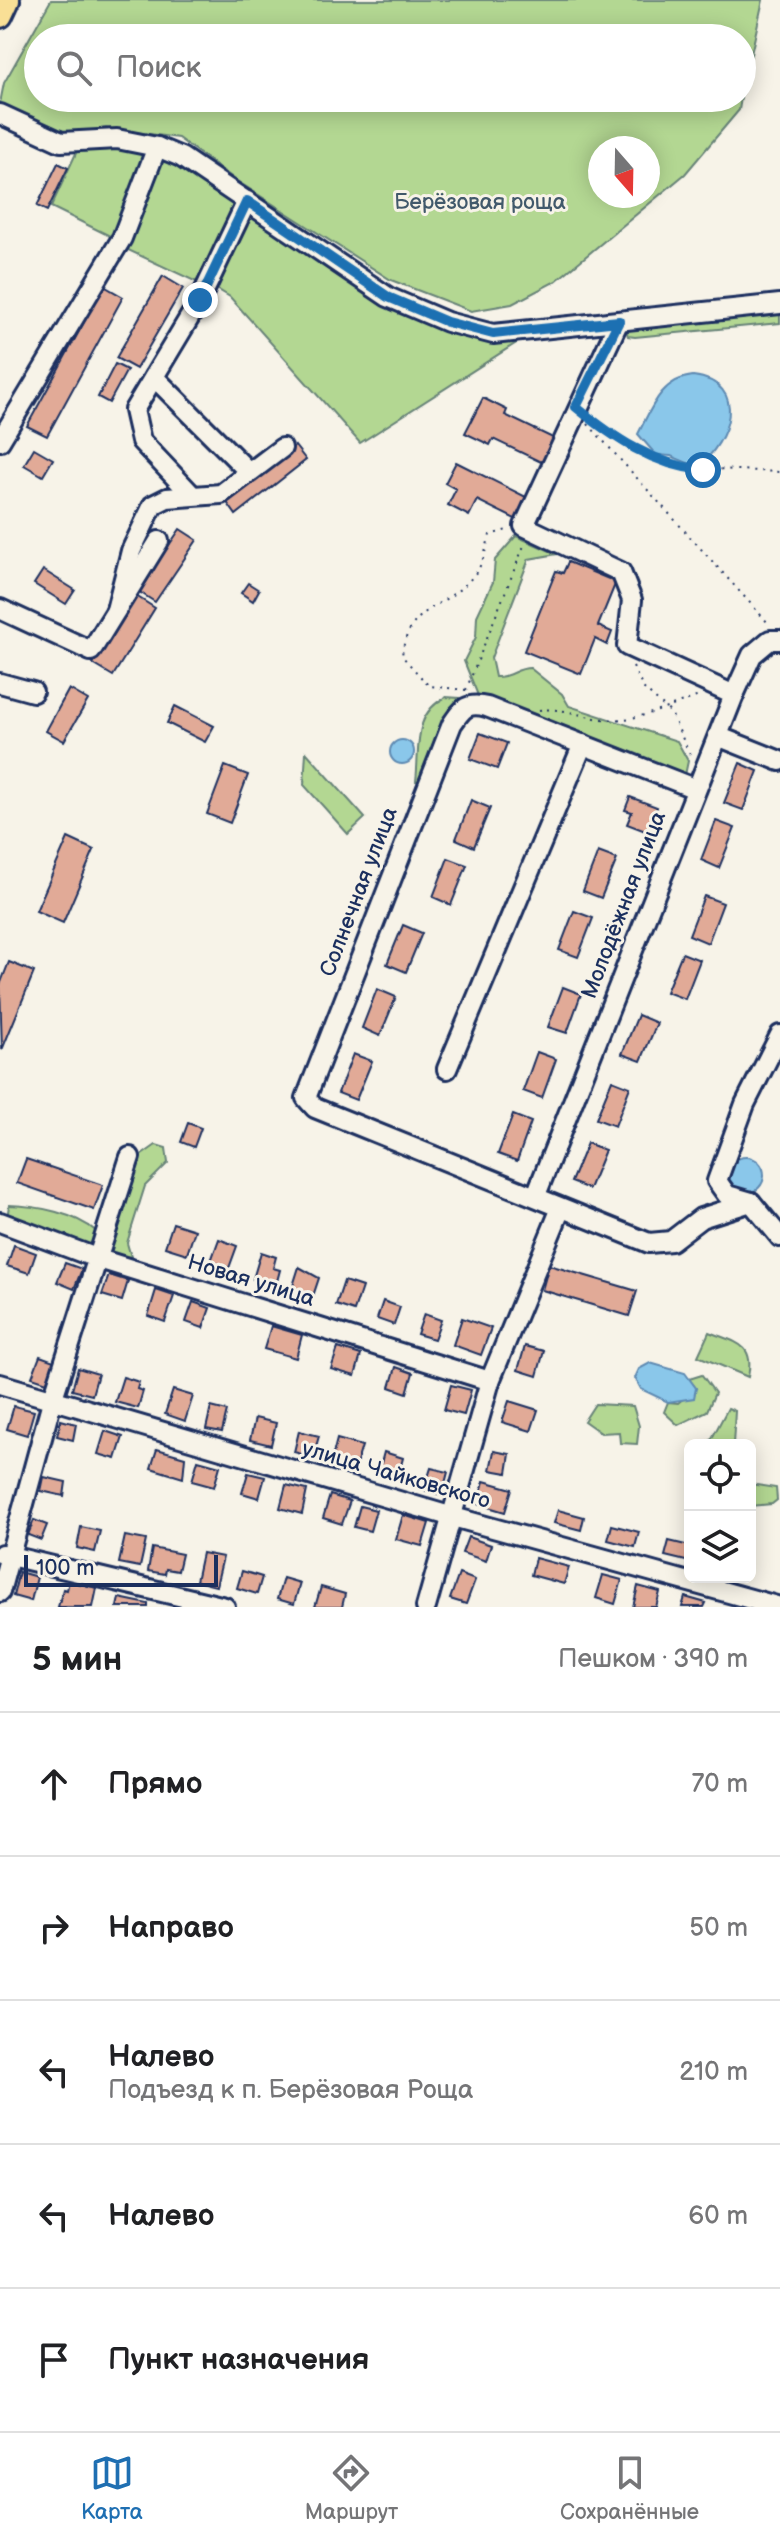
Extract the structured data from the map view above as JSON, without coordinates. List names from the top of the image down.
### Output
{
  "streets": {
    "street": [
      "Солнечная улица",
      "Молодёжная улица",
      "Новая улица",
      "улица Чайковского"
    ]
  },
  "crossings": [
    ["Солнечная улица", "Молодёжная улица"]
  ],
  "parks": ["Берёзовая роща"],
  "scale_bar": "100 m",
  "north": "bottom",
  "page": {
    "search": "Поиск",
    "scale": "100 m",
    "heading": ["5 мин", "Пешком · 390 m"],
    "list": [
      ["Прямо", "70 m"],
      ["Направо", "50 m"],
      ["Налево", "Подъезд к п. Берёзовая Роща", "210 m"],
      ["Налево", "60 m"],
      "Пункт назначения"
    ],
    "nav": ["Карта", "Маршрут", "Сохранённые"]
  }
}
